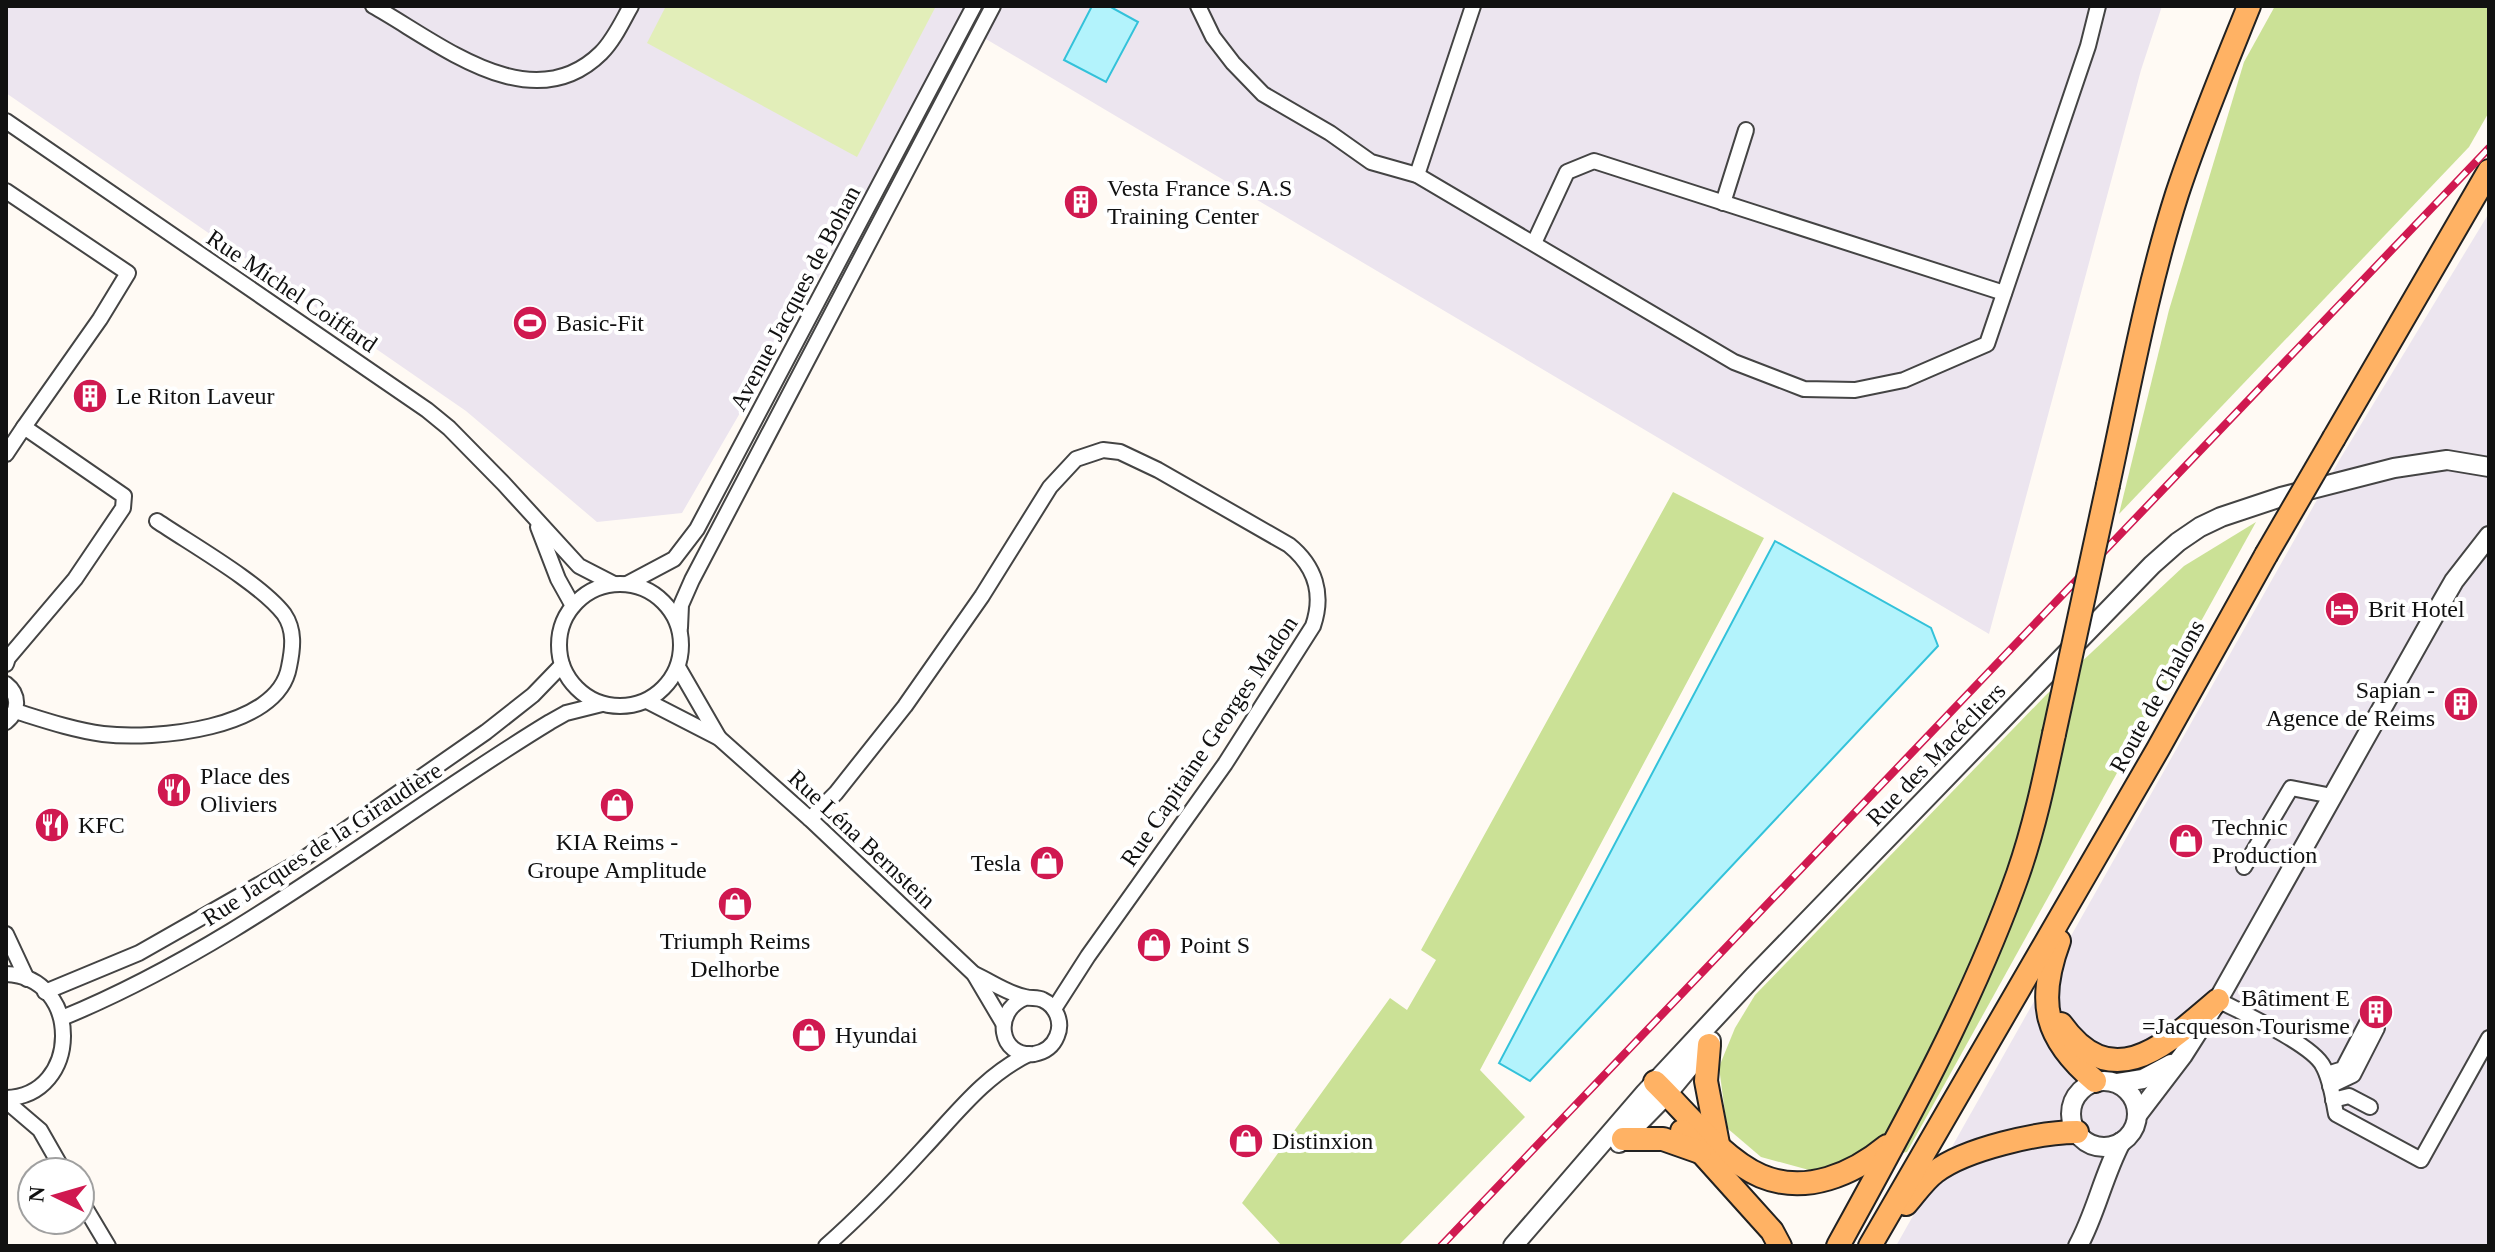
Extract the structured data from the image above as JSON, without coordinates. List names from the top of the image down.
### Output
{
  "streets": {
    "main road": ["Route de Chalons"],
    "street": [
      "Rue Michel Coiffard",
      "Avenue Jacques de Bohan",
      "Rue Capitaine Georges Madon",
      "Rue des Macécliers",
      "Rue Léna Bernstein",
      "Rue Jacques de la Giraudière"
    ]
  },
  "crossings": [
    ["Rue Michel Coiffard", "Avenue Jacques de Bohan"],
    ["Rue Michel Coiffard", "Rue Jacques de la Giraudière"],
    ["Avenue Jacques de Bohan", "Rue Jacques de la Giraudière"],
    ["Rue Capitaine Georges Madon", "Rue Léna Bernstein"]
  ],
  "places": {
    "building": [
      "Vesta France S.A.S Training Center",
      "Le Riton Laveur",
      "Sapian - Agence de Reims",
      "Bâtiment E =Jacqueson Tourisme"
    ],
    "sports": ["Basic-Fit"],
    "hotel": ["Brit Hotel"],
    "restaurant": ["Place des Oliviers", "KFC"],
    "shop": [
      "KIA Reims - Groupe Amplitude",
      "Technic Production",
      "Tesla",
      "Triumph Reims Delhorbe",
      "Point S",
      "Hyundai",
      "Distinxion"
    ]
  },
  "north": "left"
}
